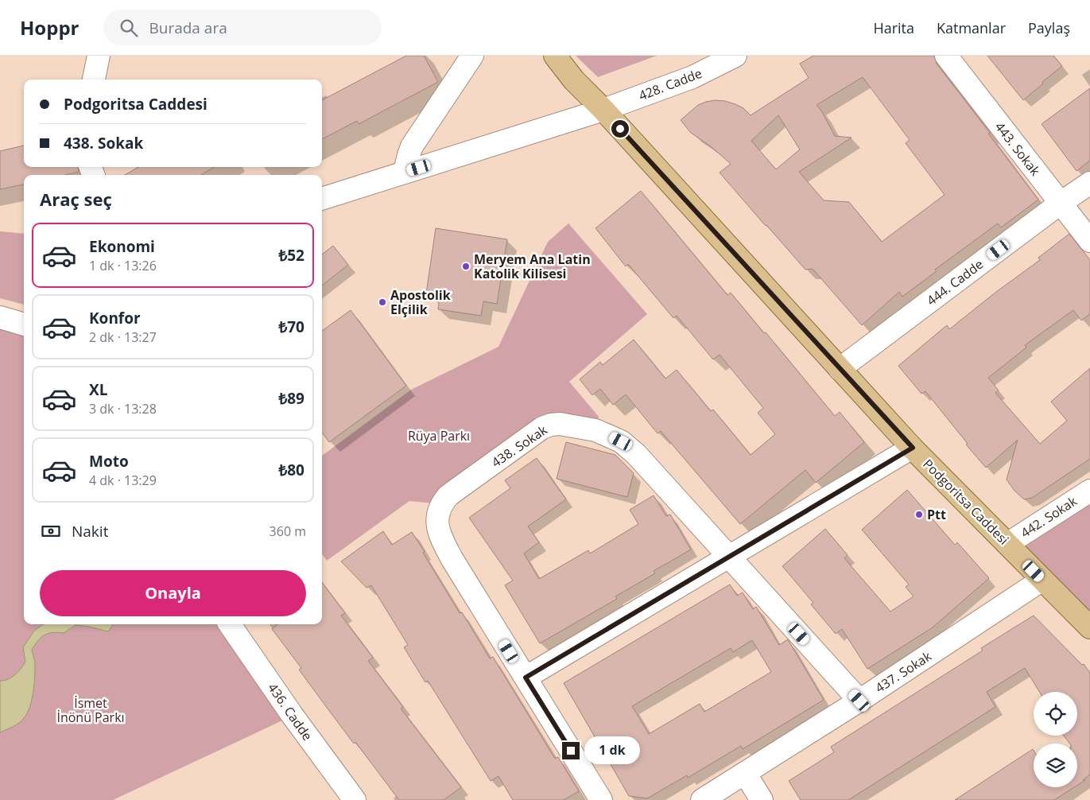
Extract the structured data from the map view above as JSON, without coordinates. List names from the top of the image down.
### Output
{
  "streets": {
    "main road": ["Podgoritsa Caddesi"],
    "street": [
      "428. Cadde",
      "443. Sokak",
      "444. Cadde",
      "438. Sokak",
      "442. Sokak",
      "437. Sokak",
      "436. Cadde"
    ]
  },
  "crossings": [
    ["428. Cadde", "Podgoritsa Caddesi"],
    ["443. Sokak", "444. Cadde"],
    ["444. Cadde", "Podgoritsa Caddesi"],
    ["438. Sokak", "437. Sokak"],
    ["Podgoritsa Caddesi", "442. Sokak"],
    ["Podgoritsa Caddesi", "437. Sokak"]
  ],
  "parks": ["Rüya Parkı", "İsmet İnönü Parkı"],
  "places": ["Meryem Ana Latin Katolik Kilisesi", "Apostolik Elçilik", "Ptt"],
  "page": {
    "header": "Hoppr",
    "search": "Burada ara",
    "nav": ["Harita", "Katmanlar", "Paylaş"],
    "banner": ["Podgoritsa Caddesi", "438. Sokak"],
    "heading": "Araç seç",
    "list": [
      {
        "name": "Ekonomi",
        "note": "1 dk · 13:26",
        "value": "₺52"
      },
      {
        "name": "Konfor",
        "note": "2 dk · 13:27",
        "value": "₺70"
      },
      {
        "name": "XL",
        "note": "3 dk · 13:28",
        "value": "₺89"
      },
      {
        "name": "Moto",
        "note": "4 dk · 13:29",
        "value": "₺80"
      }
    ],
    "pay": ["Nakit", "360 m"],
    "buttons": "Onayla",
    "bubble": "1 dk"
  }
}
